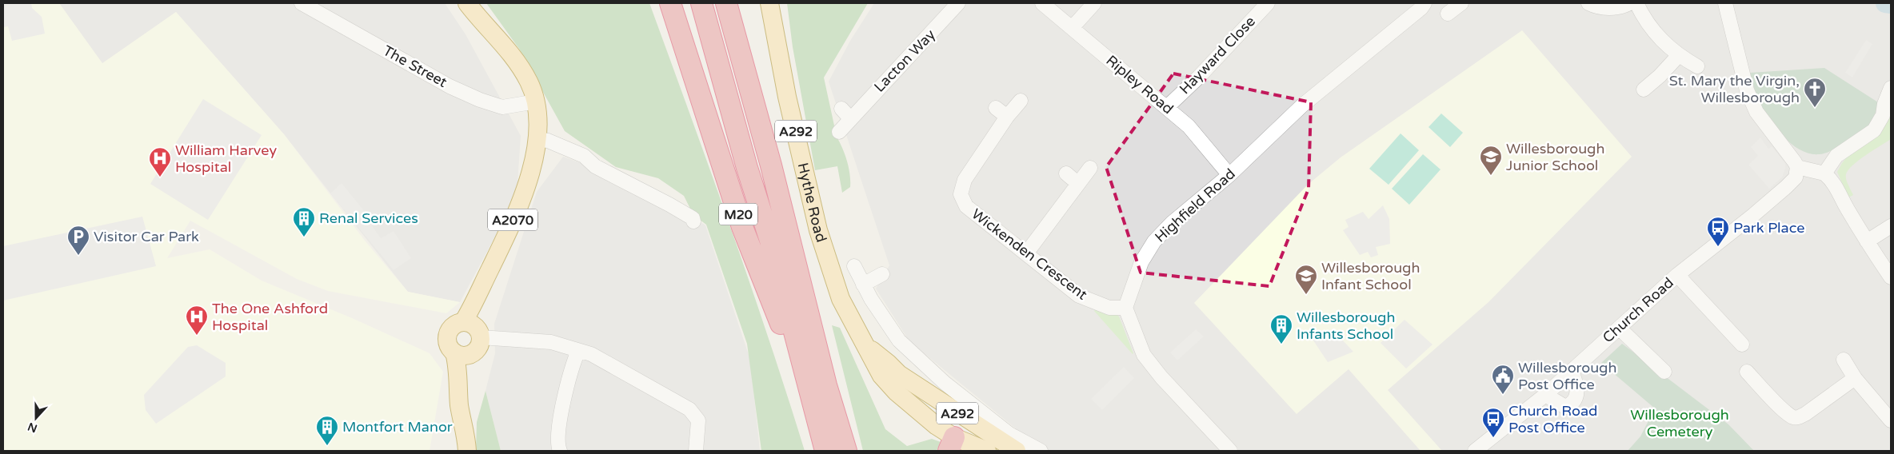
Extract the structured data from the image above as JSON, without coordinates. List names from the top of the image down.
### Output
{
  "streets": {
    "highway": ["M20"],
    "main road": ["A292", "Hythe Road", "A2070"],
    "street": [
      "Hayward Close",
      "Lacton Way",
      "The Street",
      "Ripley Road",
      "Highfield Road",
      "Wickenden Crescent",
      "Church Road"
    ]
  },
  "crossings": [
    ["Hayward Close", "Ripley Road"],
    ["The Street", "A2070"],
    ["Ripley Road", "Highfield Road"],
    ["Highfield Road", "Wickenden Crescent"]
  ],
  "parks": ["Willesborough Cemetery"],
  "places": {
    "church": ["St. Mary the Virgin, Willesborough"],
    "school or university": ["Willesborough Junior School", "Willesborough Infant School"],
    "hospital": ["William Harvey Hospital", "The One Ashford Hospital"],
    "building": ["Renal Services", "Willesborough Infants School", "Montfort Manor"],
    "bus stop": ["Park Place", "Church Road Post Office"],
    "parking": ["Visitor Car Park"],
    "public building": ["Willesborough Post Office"]
  },
  "north": "bottom"
}
